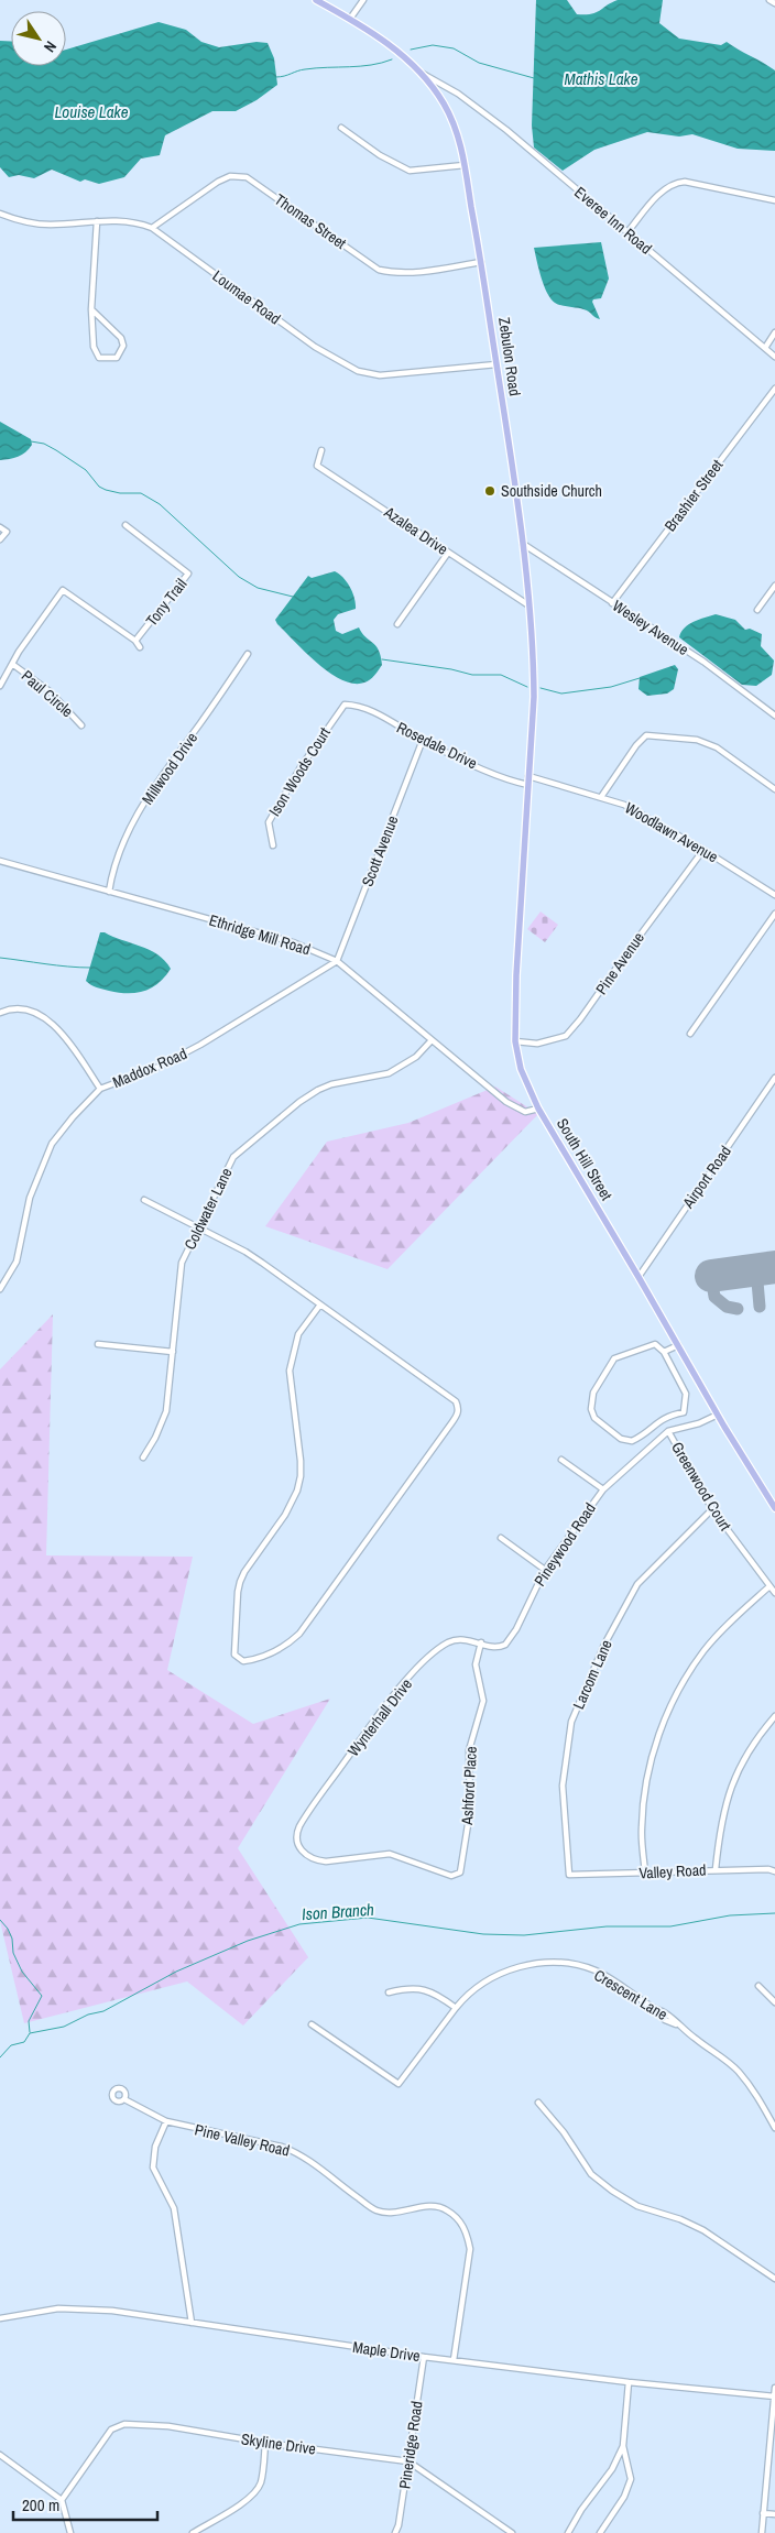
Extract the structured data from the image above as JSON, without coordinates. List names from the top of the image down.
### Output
{
  "streets": {
    "main road": ["Zebulon Road", "South Hill Street"],
    "street": [
      "Everee Inn Road",
      "Thomas Street",
      "Loumae Road",
      "Brashier Street",
      "Azalea Drive",
      "Tony Trail",
      "Wesley Avenue",
      "Paul Circle",
      "Rosedale Drive",
      "Millwood Drive",
      "Ison Woods Court",
      "Woodlawn Avenue",
      "Scott Avenue",
      "Ethridge Mill Road",
      "Pine Avenue",
      "Maddox Road",
      "Airport Road",
      "Coldwater Lane",
      "Greenwood Court",
      "Pineywood Road",
      "Larcom Lane",
      "Wynterhall Drive",
      "Ashford Place",
      "Valley Road",
      "Crescent Lane",
      "Pine Valley Road",
      "Maple Drive",
      "Skyline Drive",
      "Pineridge Road"
    ]
  },
  "crossings": [
    ["Everee Inn Road", "Zebulon Road"],
    ["Thomas Street", "Loumae Road"],
    ["Thomas Street", "Zebulon Road"],
    ["Loumae Road", "Zebulon Road"],
    ["Zebulon Road", "Azalea Drive"],
    ["Zebulon Road", "Wesley Avenue"],
    ["Zebulon Road", "Rosedale Drive"],
    ["Zebulon Road", "Woodlawn Avenue"],
    ["Zebulon Road", "South Hill Street"],
    ["Brashier Street", "Wesley Avenue"],
    ["Rosedale Drive", "Ison Woods Court"],
    ["Rosedale Drive", "Scott Avenue"],
    ["Rosedale Drive", "South Hill Street"],
    ["Millwood Drive", "Ethridge Mill Road"],
    ["Woodlawn Avenue", "Pine Avenue"],
    ["Scott Avenue", "Ethridge Mill Road"],
    ["Scott Avenue", "Maddox Road"],
    ["Ethridge Mill Road", "Maddox Road"],
    ["Ethridge Mill Road", "South Hill Street"],
    ["Ethridge Mill Road", "Coldwater Lane"],
    ["Pine Avenue", "South Hill Street"],
    ["South Hill Street", "Airport Road"],
    ["South Hill Street", "Pineywood Road"],
    ["Greenwood Court", "Pineywood Road"],
    ["Greenwood Court", "Larcom Lane"],
    ["Pineywood Road", "Wynterhall Drive"],
    ["Pineywood Road", "Ashford Place"],
    ["Larcom Lane", "Valley Road"],
    ["Wynterhall Drive", "Ashford Place"],
    ["Pine Valley Road", "Maple Drive"],
    ["Maple Drive", "Pineridge Road"],
    ["Skyline Drive", "Pineridge Road"]
  ],
  "water": ["Mathis Lake", "Louise Lake", "Ison Branch"],
  "places": ["Southside Church"],
  "scale_bar": "200 m",
  "north": "bottom right"
}
